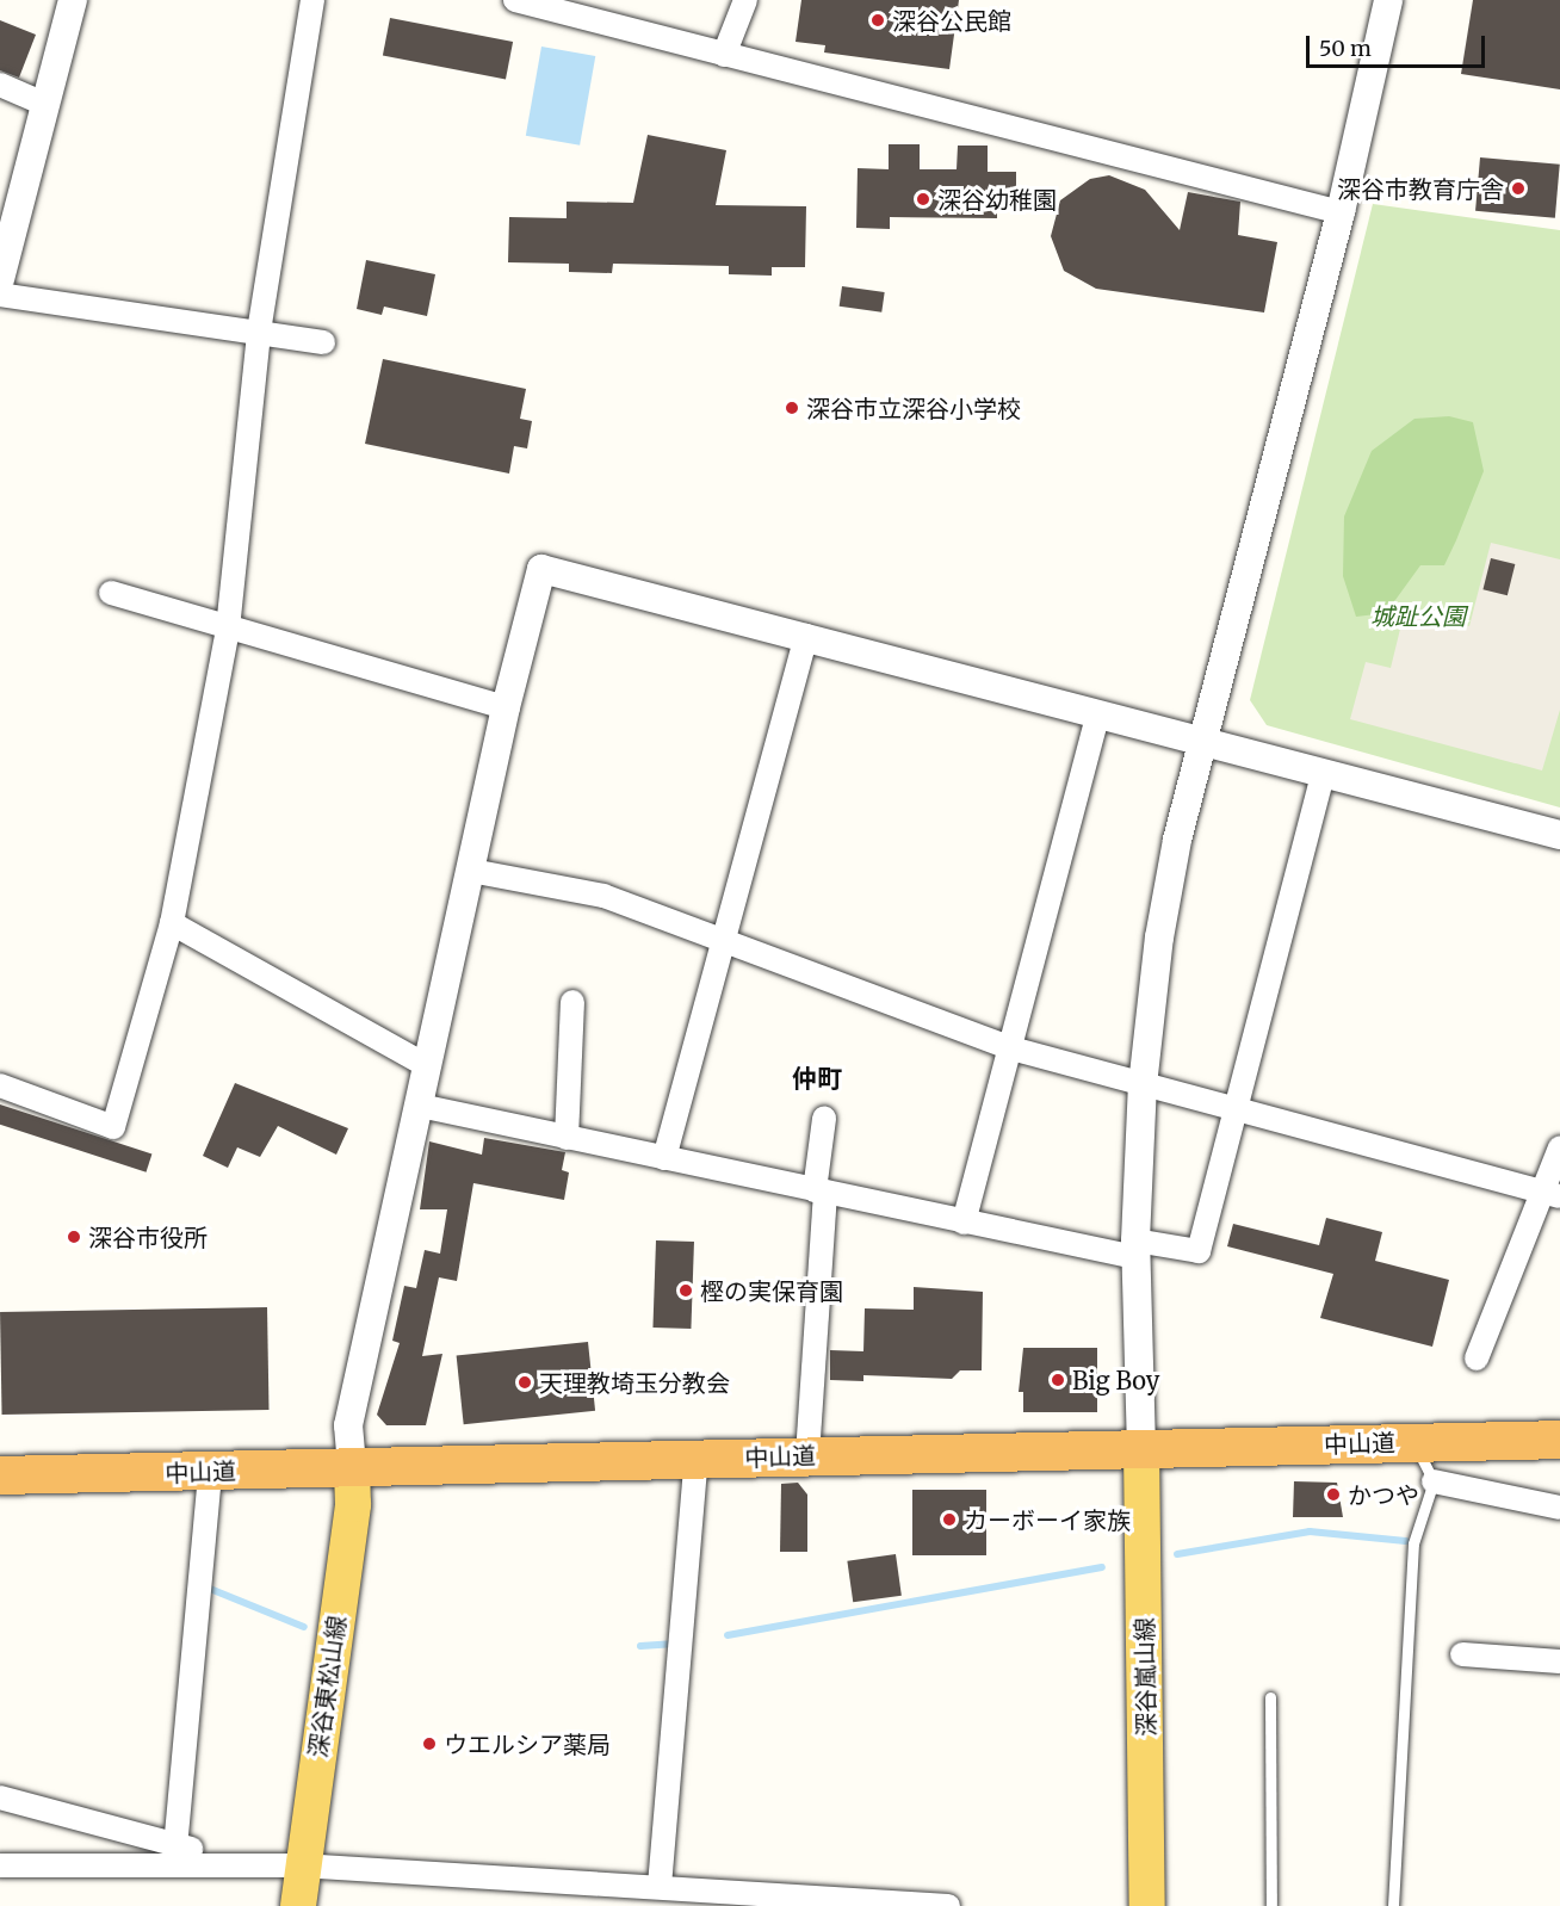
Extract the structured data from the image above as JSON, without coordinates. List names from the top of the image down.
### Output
{
  "streets": {
    "highway": ["中山道"],
    "main road": ["深谷嵐山線", "深谷東松山線"]
  },
  "crossings": [
    ["中山道", "深谷嵐山線"],
    ["中山道", "深谷東松山線"]
  ],
  "districts": ["仲町"],
  "parks": ["城趾公園"],
  "places": [
    "深谷公民館",
    "深谷市教育庁舎",
    "深谷幼稚園",
    "深谷市立深谷小学校",
    "深谷市役所",
    "樫の実保育園",
    "Big Boy",
    "天理教埼玉分教会",
    "かつや",
    "カーボーイ家族",
    "ウエルシア薬局"
  ],
  "scale_bar": "50 m"
}
